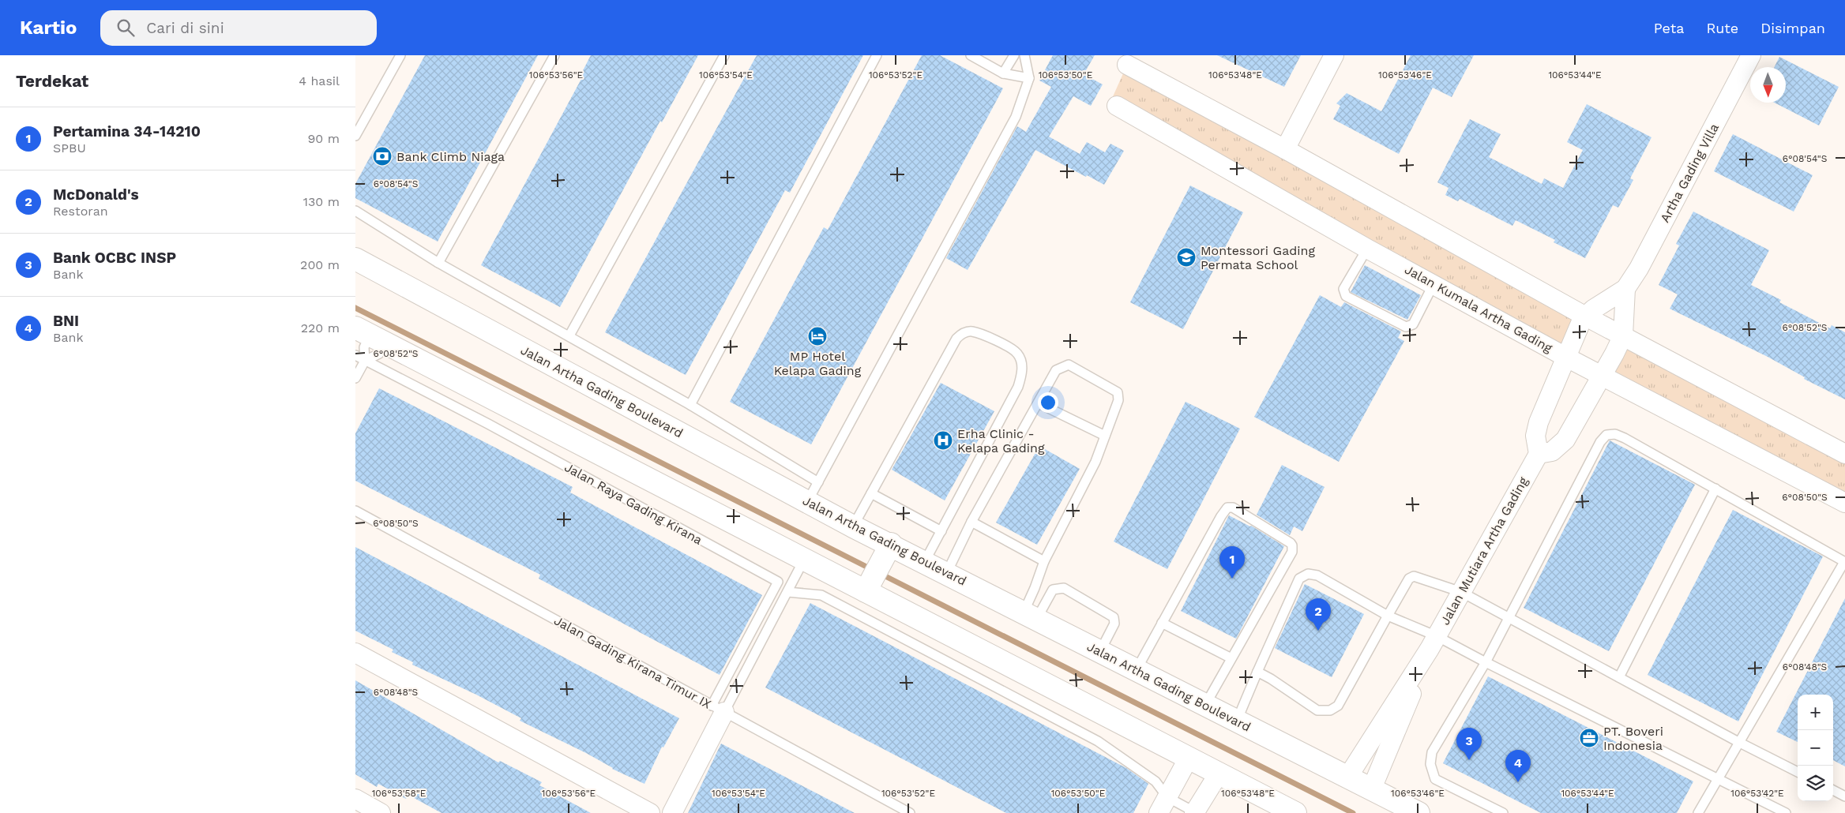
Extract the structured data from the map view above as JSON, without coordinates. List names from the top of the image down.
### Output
{
  "streets": {
    "main road": ["Jalan Artha Gading Boulevard"],
    "street": ["Artha Gading Villa", "Jalan Kumala Artha Gading", "Jalan Mutiara Artha Gading"],
    "lane": ["Jalan Raya Gading Kirana", "Jalan Gading Kirana Timur IX"]
  },
  "crossings": [
    ["Jalan Artha Gading Boulevard", "Jalan Mutiara Artha Gading"],
    ["Jalan Raya Gading Kirana", "Jalan Gading Kirana Timur IX"]
  ],
  "places": {
    "bank": ["Bank Climb Niaga"],
    "school or university": ["Montessori Gading Permata School"],
    "hotel": ["MP Hotel Kelapa Gading"],
    "hospital": ["Erha Clinic - Kelapa Gading"],
    "office": ["PT. Boveri Indonesia"]
  },
  "north": "bottom",
  "page": {
    "header": "Kartio",
    "search": "Cari di sini",
    "nav": ["Peta", "Rute", "Disimpan"],
    "heading": ["Terdekat", "4 hasil"],
    "list": [
      {
        "mark": "1",
        "name": "Pertamina 34-14210",
        "note": "SPBU",
        "value": "90 m"
      },
      {
        "mark": "2",
        "name": "McDonald's",
        "note": "Restoran",
        "value": "130 m"
      },
      {
        "mark": "3",
        "name": "Bank OCBC INSP",
        "note": "Bank",
        "value": "200 m"
      },
      {
        "mark": "4",
        "name": "BNI",
        "note": "Bank",
        "value": "220 m"
      }
    ],
    "pins": [
      "1",
      "2",
      "3",
      "4"
    ],
    "map_buttons": ["+", "−"]
  },
  "coordinates": [
    "106°53'56\"E",
    "106°53'54\"E",
    "106°53'52\"E",
    "106°53'50\"E",
    "106°53'48\"E",
    "106°53'46\"E",
    "106°53'44\"E",
    "6°08'54\"S",
    "6°08'52\"S",
    "6°08'50\"S",
    "6°08'48\"S",
    "106°53'58\"E",
    "106°53'42\"E"
  ]
}
